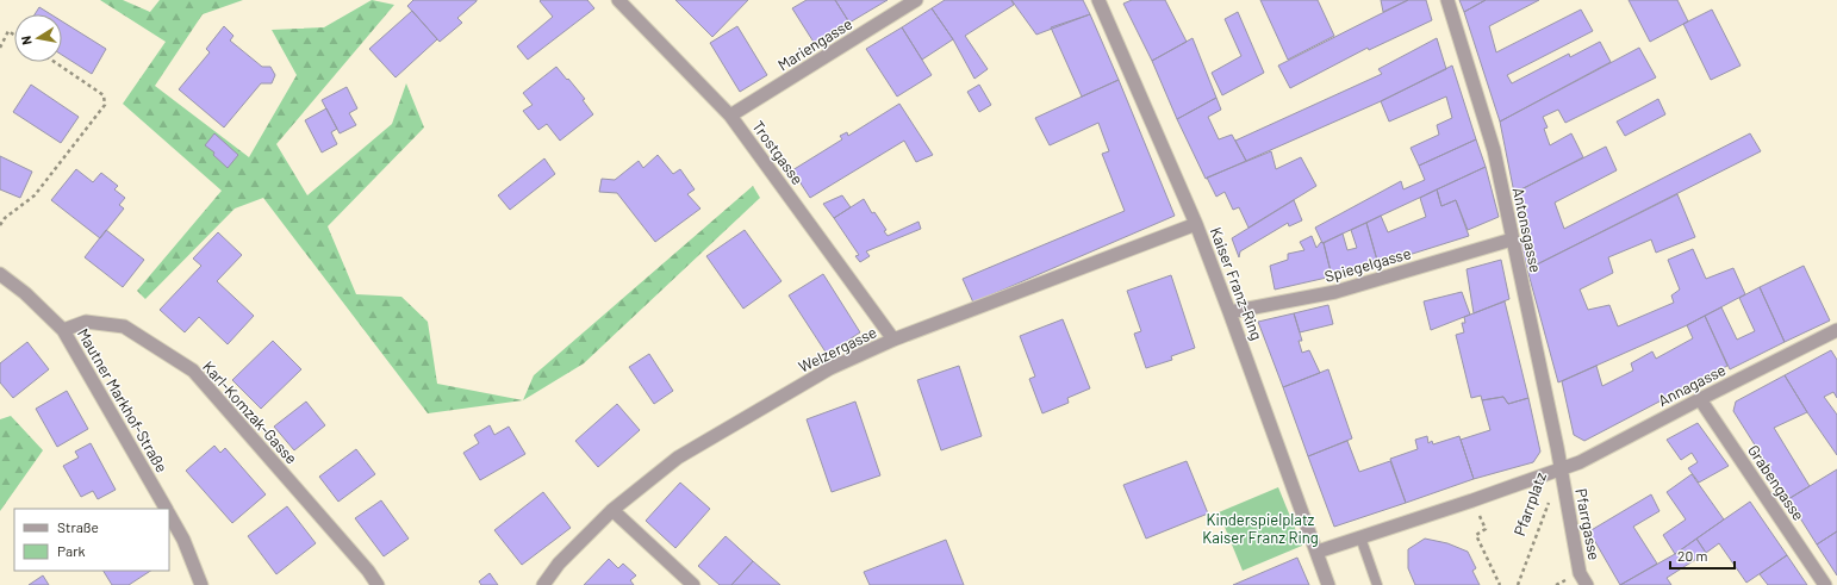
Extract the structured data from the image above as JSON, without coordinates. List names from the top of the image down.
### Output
{
  "streets": {
    "street": [
      "Mariengasse",
      "Trostgasse",
      "Antonsgasse",
      "Spiegelgasse",
      "Kaiser Franz-Ring",
      "Welzergasse",
      "Annagasse",
      "Mautner Markhof-Straße",
      "Karl-Komzak-Gasse",
      "Grabengasse",
      "Pfarrplatz",
      "Pfarrgasse"
    ]
  },
  "crossings": [
    ["Mariengasse", "Trostgasse"],
    ["Trostgasse", "Welzergasse"],
    ["Antonsgasse", "Spiegelgasse"],
    ["Antonsgasse", "Annagasse"],
    ["Antonsgasse", "Pfarrplatz"],
    ["Antonsgasse", "Pfarrgasse"],
    ["Spiegelgasse", "Kaiser Franz-Ring"],
    ["Kaiser Franz-Ring", "Welzergasse"],
    ["Kaiser Franz-Ring", "Pfarrplatz"],
    ["Annagasse", "Grabengasse"],
    ["Annagasse", "Pfarrplatz"],
    ["Annagasse", "Pfarrgasse"],
    ["Mautner Markhof-Straße", "Karl-Komzak-Gasse"],
    ["Pfarrplatz", "Pfarrgasse"]
  ],
  "parks": ["Kinderspielplatz Kaiser Franz Ring"],
  "legend": ["Straße", "Park"],
  "scale_bar": "20 m",
  "north": "left"
}
